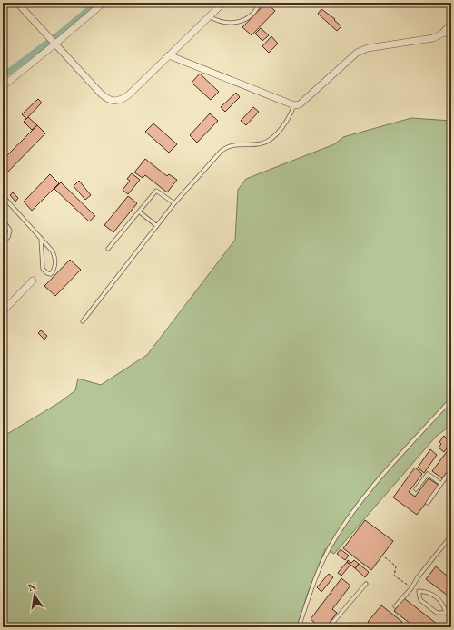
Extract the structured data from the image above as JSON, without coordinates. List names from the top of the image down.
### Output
{
  "north": "top"
}
